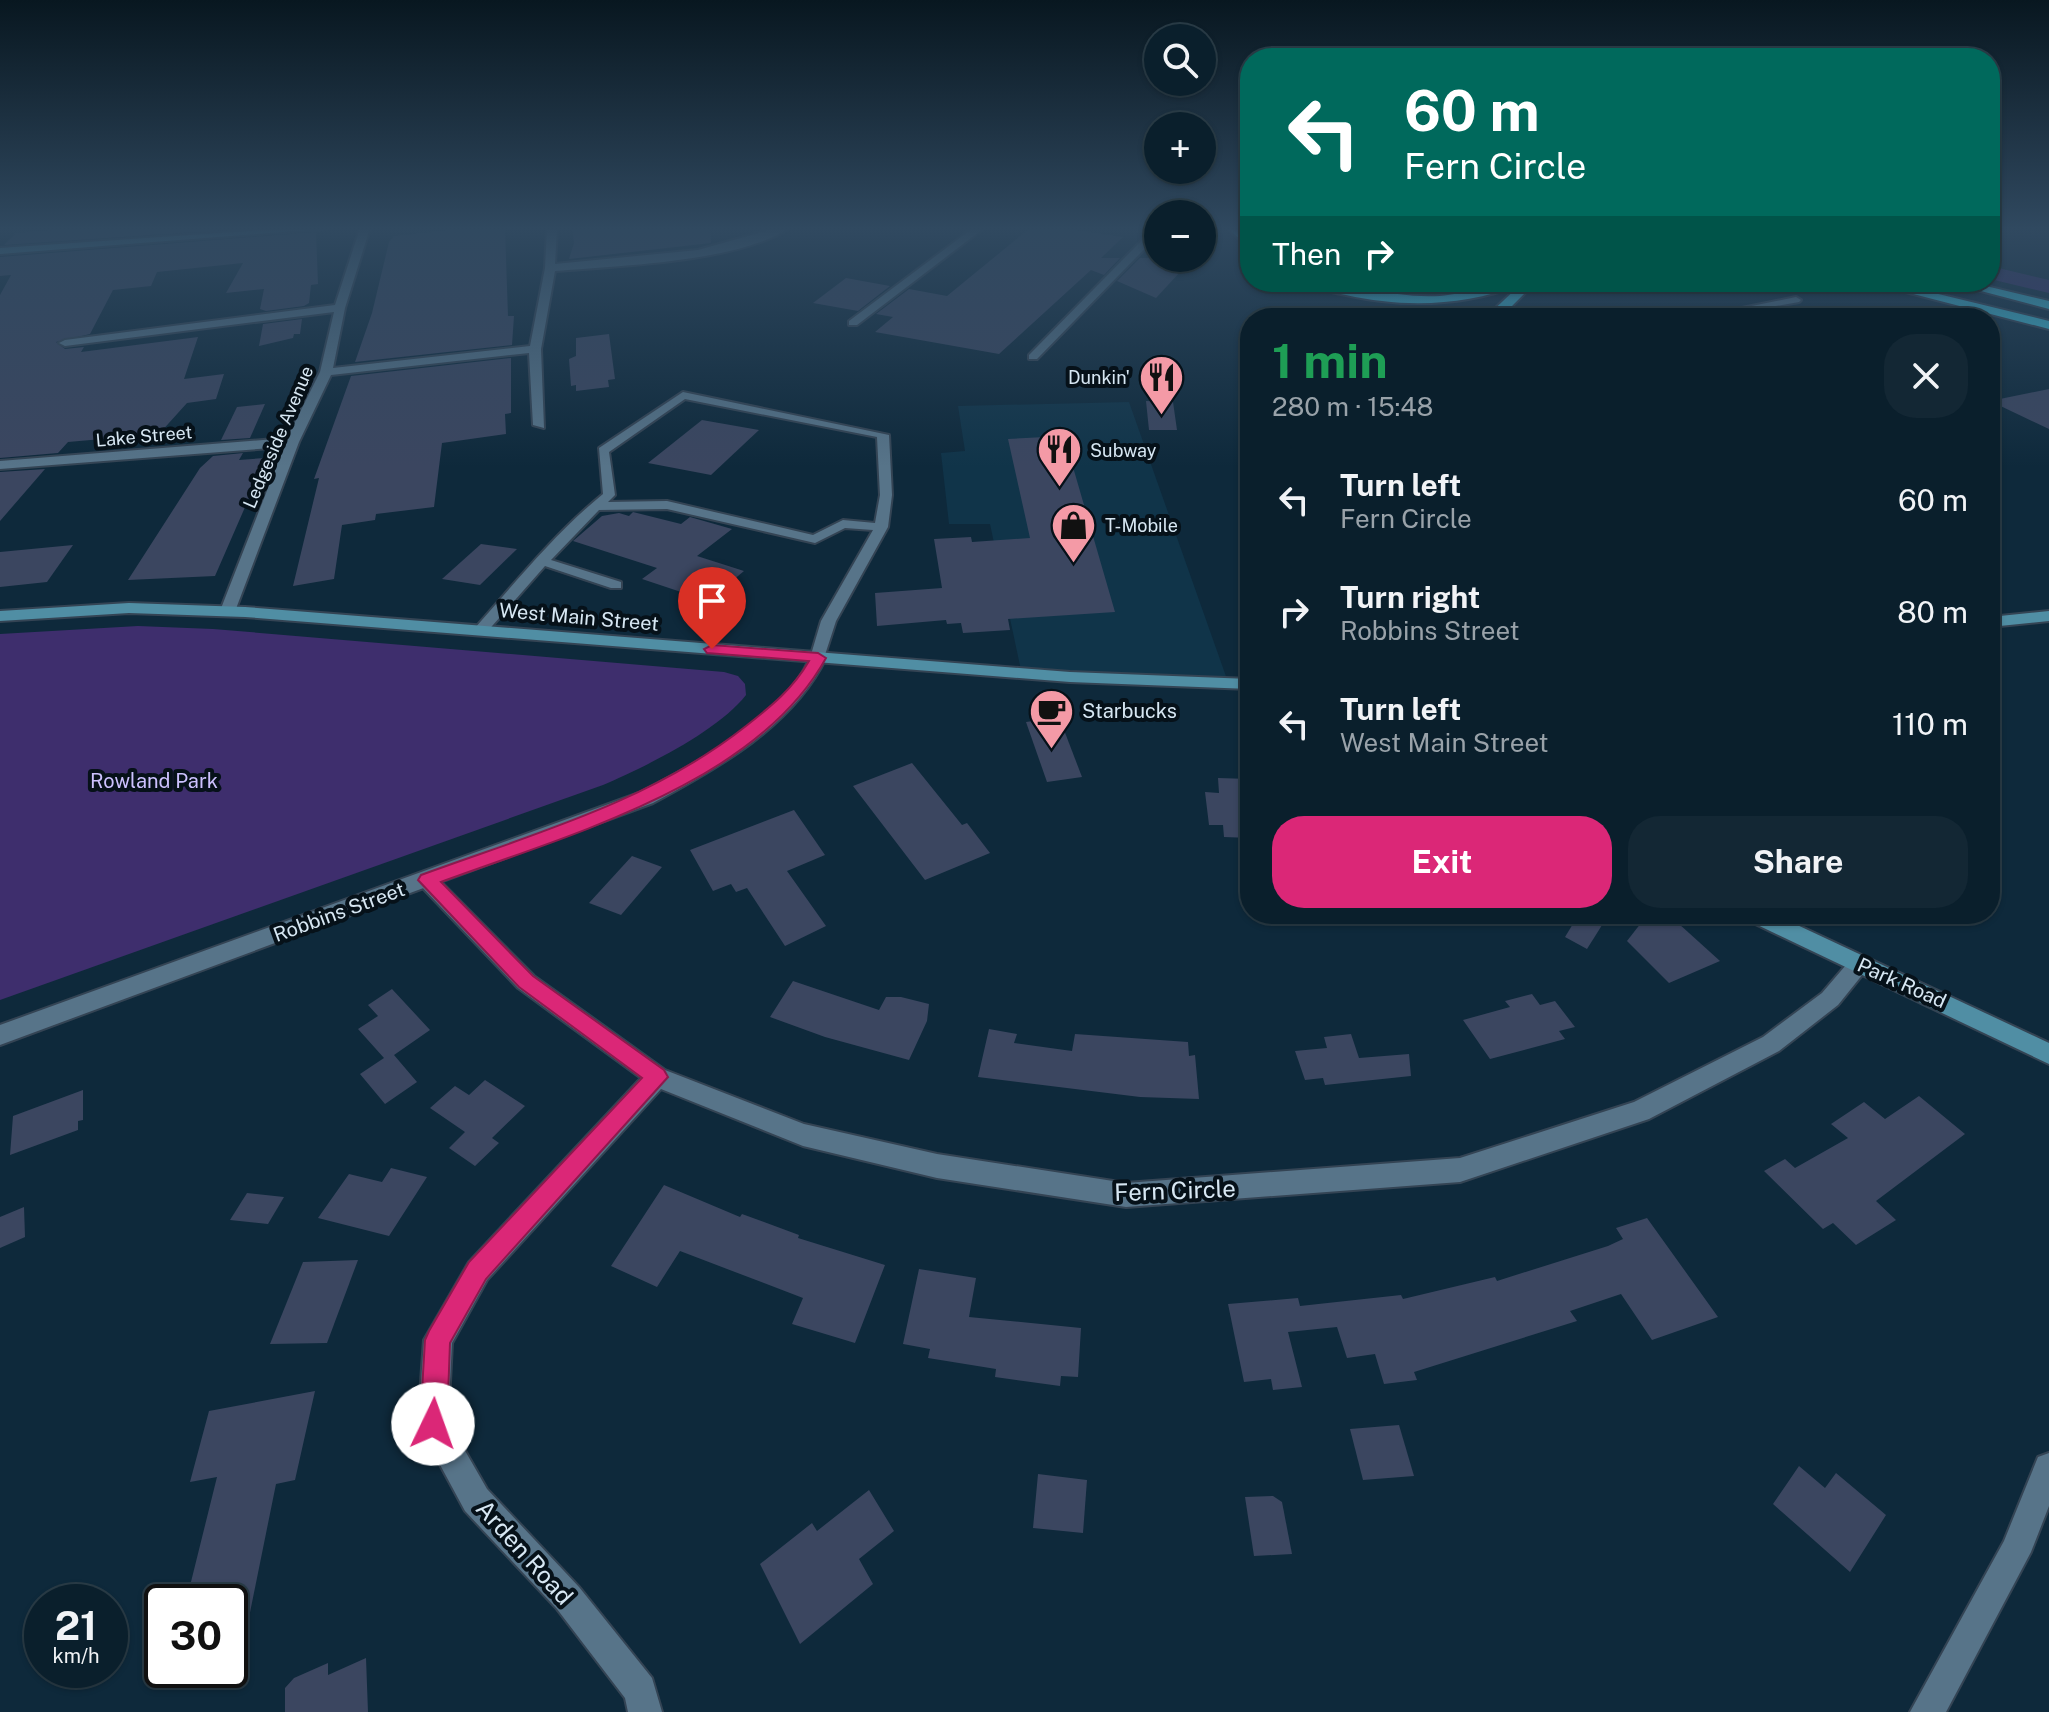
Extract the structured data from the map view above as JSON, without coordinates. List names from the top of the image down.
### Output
{
  "streets": {
    "main road": ["West Main Street", "Park Road"],
    "street": [
      "Lake Street",
      "Ledgeside Avenue",
      "Robbins Street",
      "Fern Circle",
      "Arden Road"
    ]
  },
  "crossings": [
    ["Lake Street", "Ledgeside Avenue"],
    ["Ledgeside Avenue", "West Main Street"],
    ["West Main Street", "Robbins Street"],
    ["Robbins Street", "Fern Circle"],
    ["Park Road", "Fern Circle"],
    ["Fern Circle", "Arden Road"]
  ],
  "parks": ["Rowland Park"],
  "places": {
    "restaurant": ["Dunkin'", "Subway"],
    "shop": ["T-Mobile"],
    "cafe": ["Starbucks"]
  },
  "page": {
    "map_buttons": ["+", "−"],
    "turn": ["60 m", "Fern Circle"],
    "then": "Then",
    "heading": ["1 min", "280 m · 15:48"],
    "list": [
      {
        "name": "Turn left",
        "note": "Fern Circle",
        "value": "60 m"
      },
      {
        "name": "Turn right",
        "note": "Robbins Street",
        "value": "80 m"
      },
      {
        "name": "Turn left",
        "note": "West Main Street",
        "value": "110 m"
      }
    ],
    "buttons": ["Exit", "Share"],
    "speed": "21 km/h",
    "limit": "30"
  }
}
